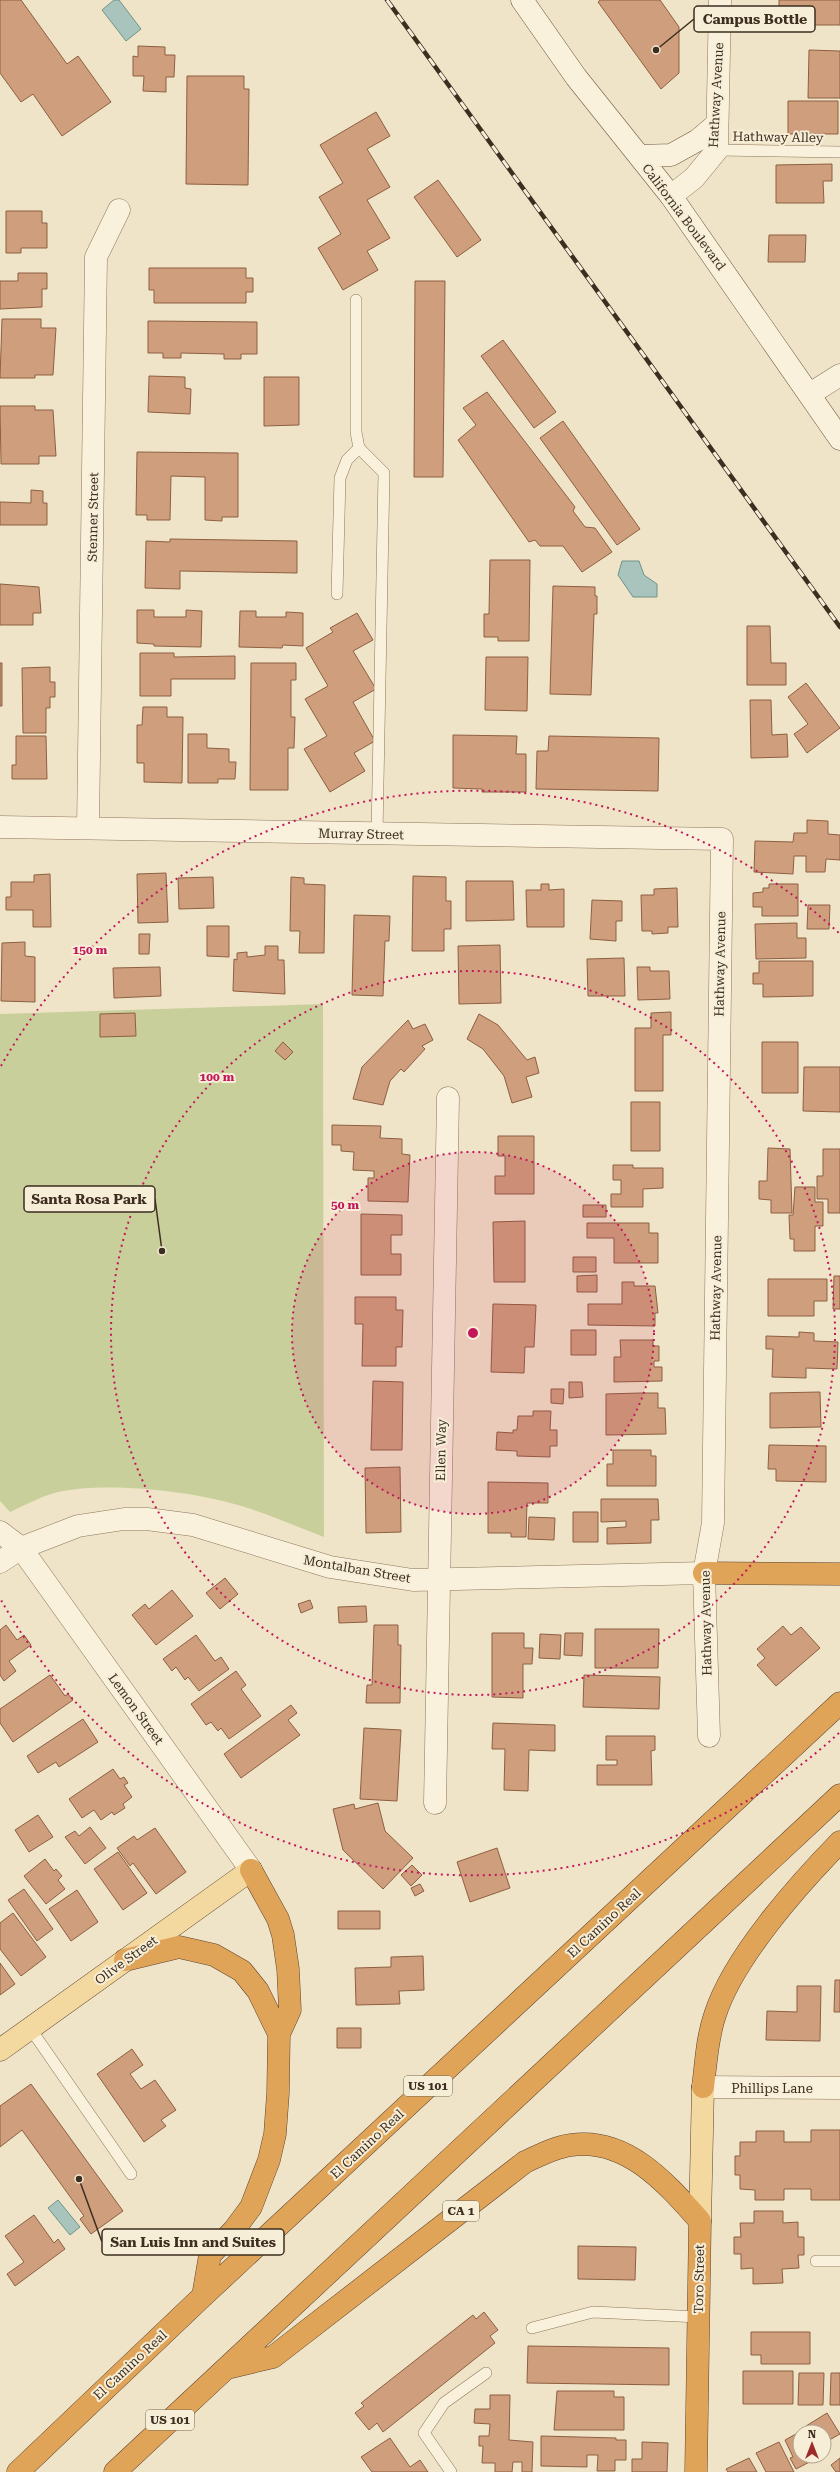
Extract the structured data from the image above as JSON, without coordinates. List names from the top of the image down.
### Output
{
  "streets": {
    "highway": [
      "El Camino Real",
      "US 101",
      "CA 1",
      "Toro Street"
    ],
    "main road": ["Olive Street"],
    "street": [
      "Hathway Avenue",
      "California Boulevard",
      "Stenner Street",
      "Murray Street",
      "Ellen Way",
      "Montalban Street",
      "Lemon Street",
      "Phillips Lane"
    ],
    "lane": ["Hathway Alley"]
  },
  "crossings": [
    ["Hathway Avenue", "Hathway Alley"],
    ["Hathway Avenue", "California Boulevard"],
    ["Hathway Avenue", "Murray Street"],
    ["Hathway Avenue", "Montalban Street"],
    ["Stenner Street", "Murray Street"],
    ["Ellen Way", "Montalban Street"],
    ["Montalban Street", "Lemon Street"],
    ["Lemon Street", "Olive Street"],
    ["US 101", "CA 1"],
    ["Phillips Lane", "Toro Street"],
    ["CA 1", "Toro Street"]
  ],
  "places": ["Campus Bottle", "Santa Rosa Park", "San Luis Inn and Suites"],
  "north": "top",
  "rings": ["150 m", "100 m", "50 m"]
}
